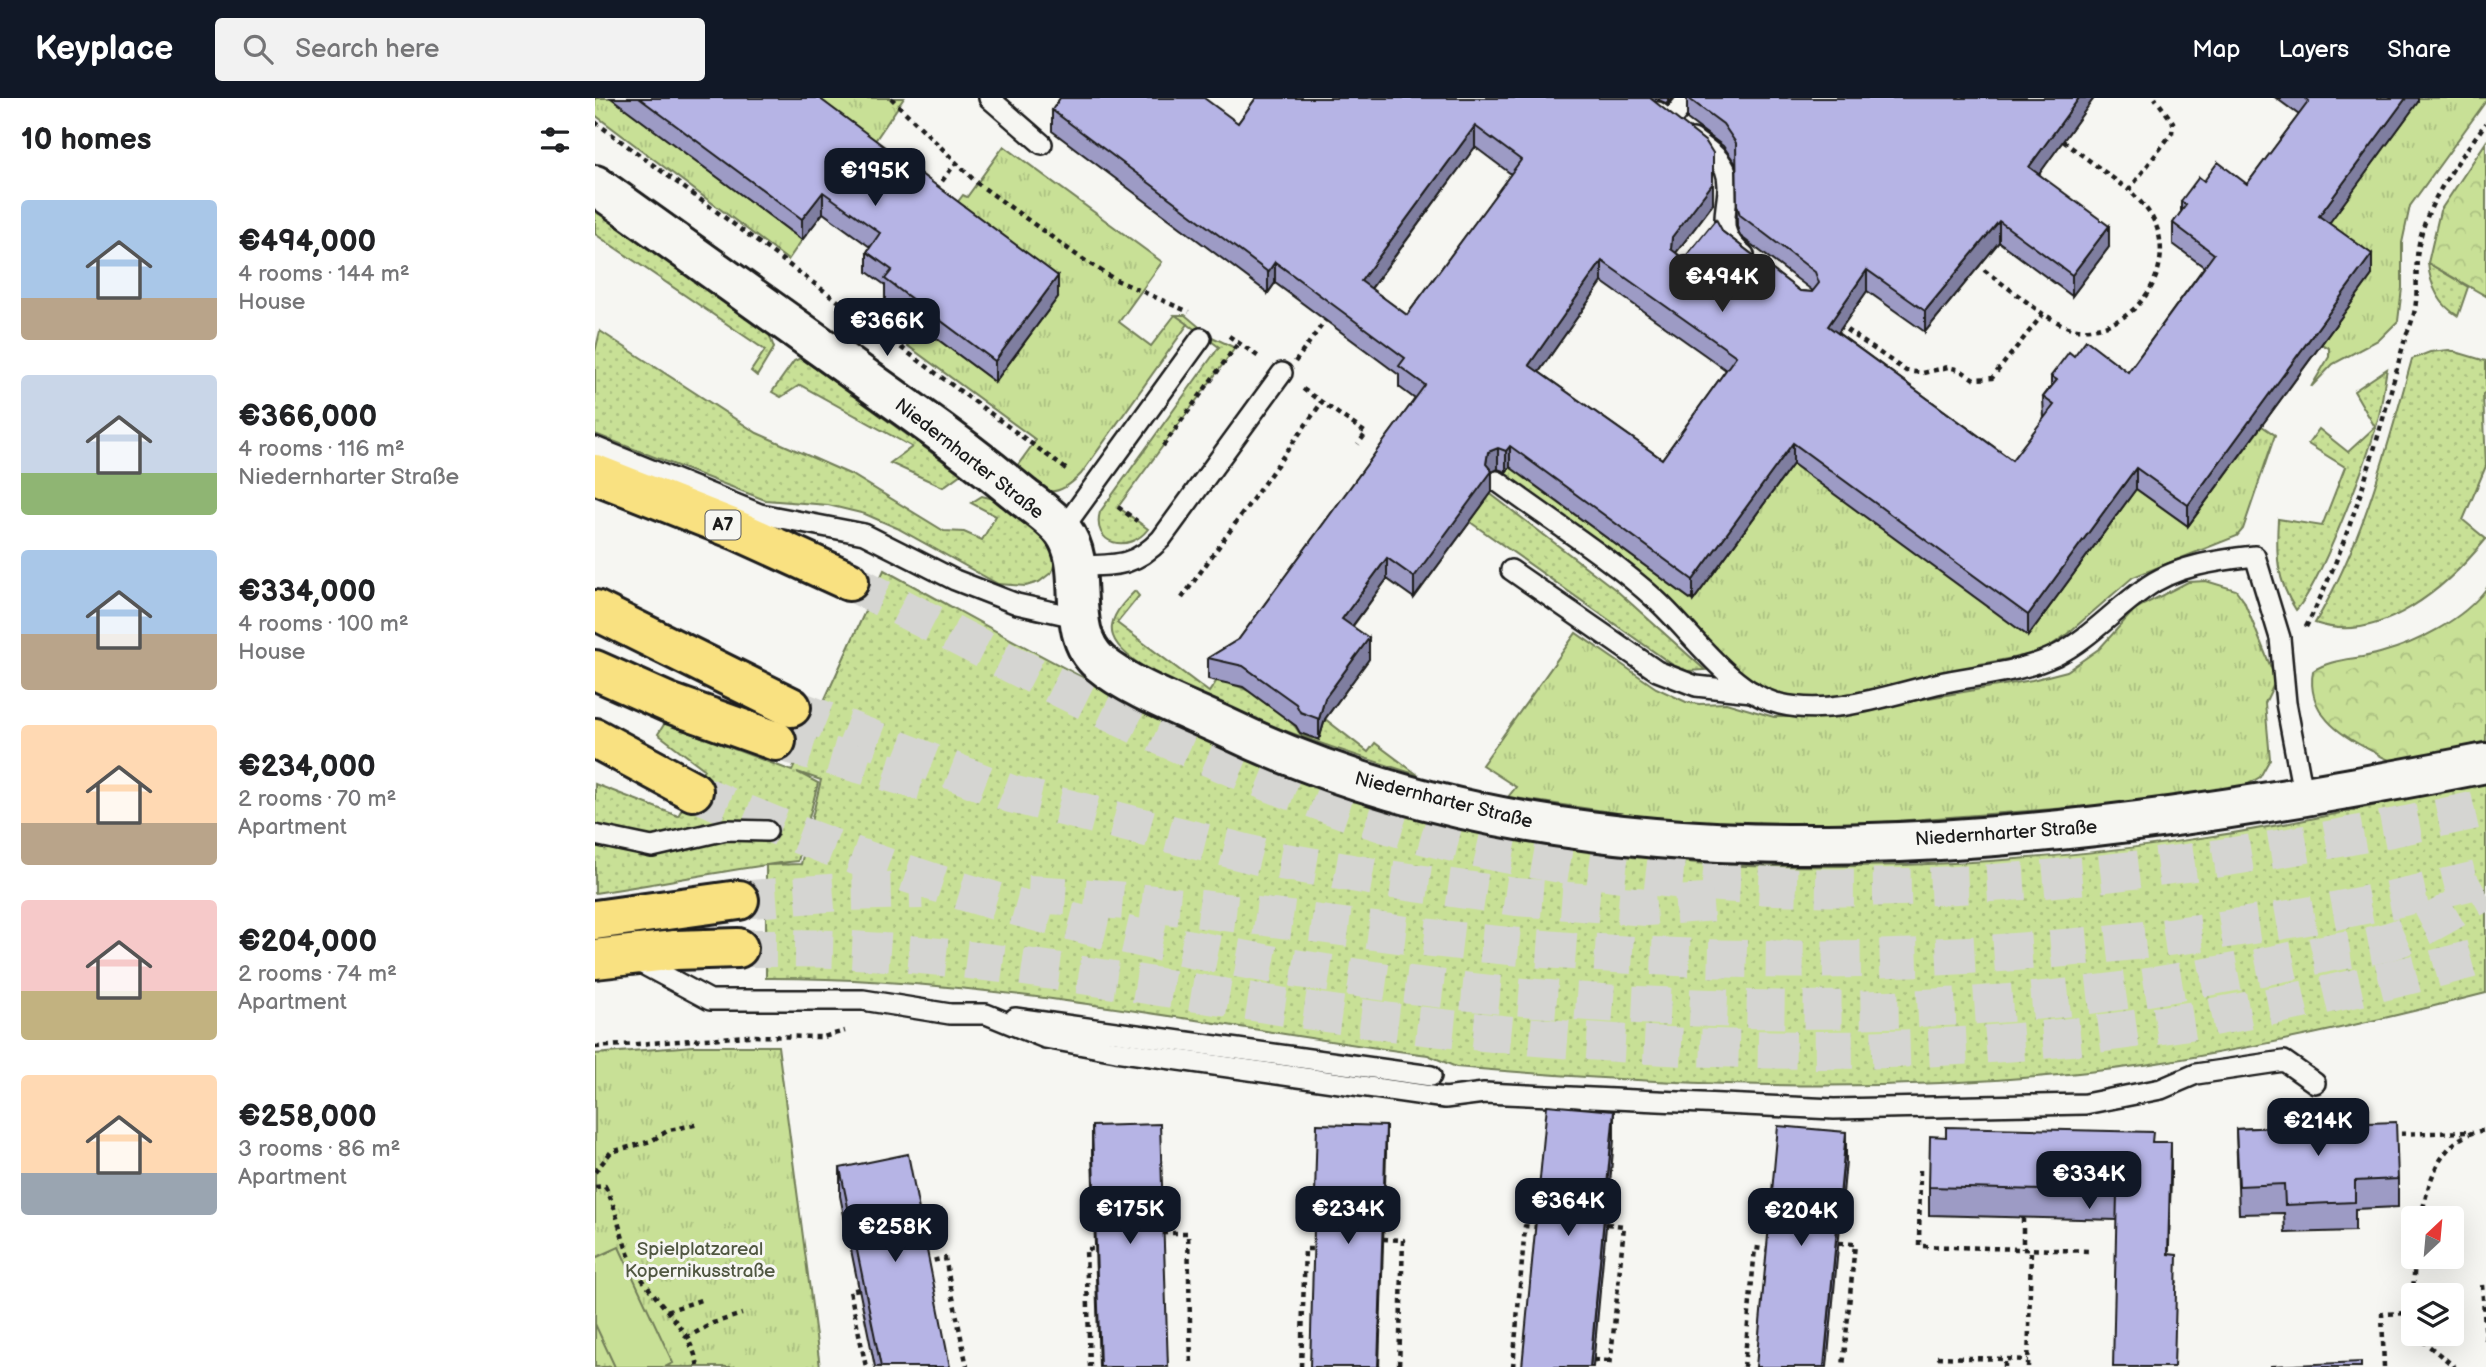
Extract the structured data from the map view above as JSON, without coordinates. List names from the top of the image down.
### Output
{
  "streets": {
    "highway": ["A7"],
    "street": ["Niedernharter Straße"]
  },
  "parks": ["Spielplatzareal Kopernikusstraße"],
  "north": "top right",
  "page": {
    "header": "Keyplace",
    "search": "Search here",
    "nav": ["Map", "Layers", "Share"],
    "heading": "10 homes",
    "price": [
      "€195K",
      "€494K",
      "€366K",
      "€214K",
      "€334K",
      "€364K",
      "€175K",
      "€234K",
      "€204K",
      "€258K"
    ],
    "list": [
      {
        "name": "€494,000",
        "note": "4 rooms · 144 m² · House"
      },
      {
        "name": "€366,000",
        "note": "4 rooms · 116 m² · Niedernharter Straße"
      },
      {
        "name": "€334,000",
        "note": "4 rooms · 100 m² · House"
      },
      {
        "name": "€234,000",
        "note": "2 rooms · 70 m² · Apartment"
      },
      {
        "name": "€204,000",
        "note": "2 rooms · 74 m² · Apartment"
      },
      {
        "name": "€258,000",
        "note": "3 rooms · 86 m² · Apartment"
      }
    ]
  }
}
